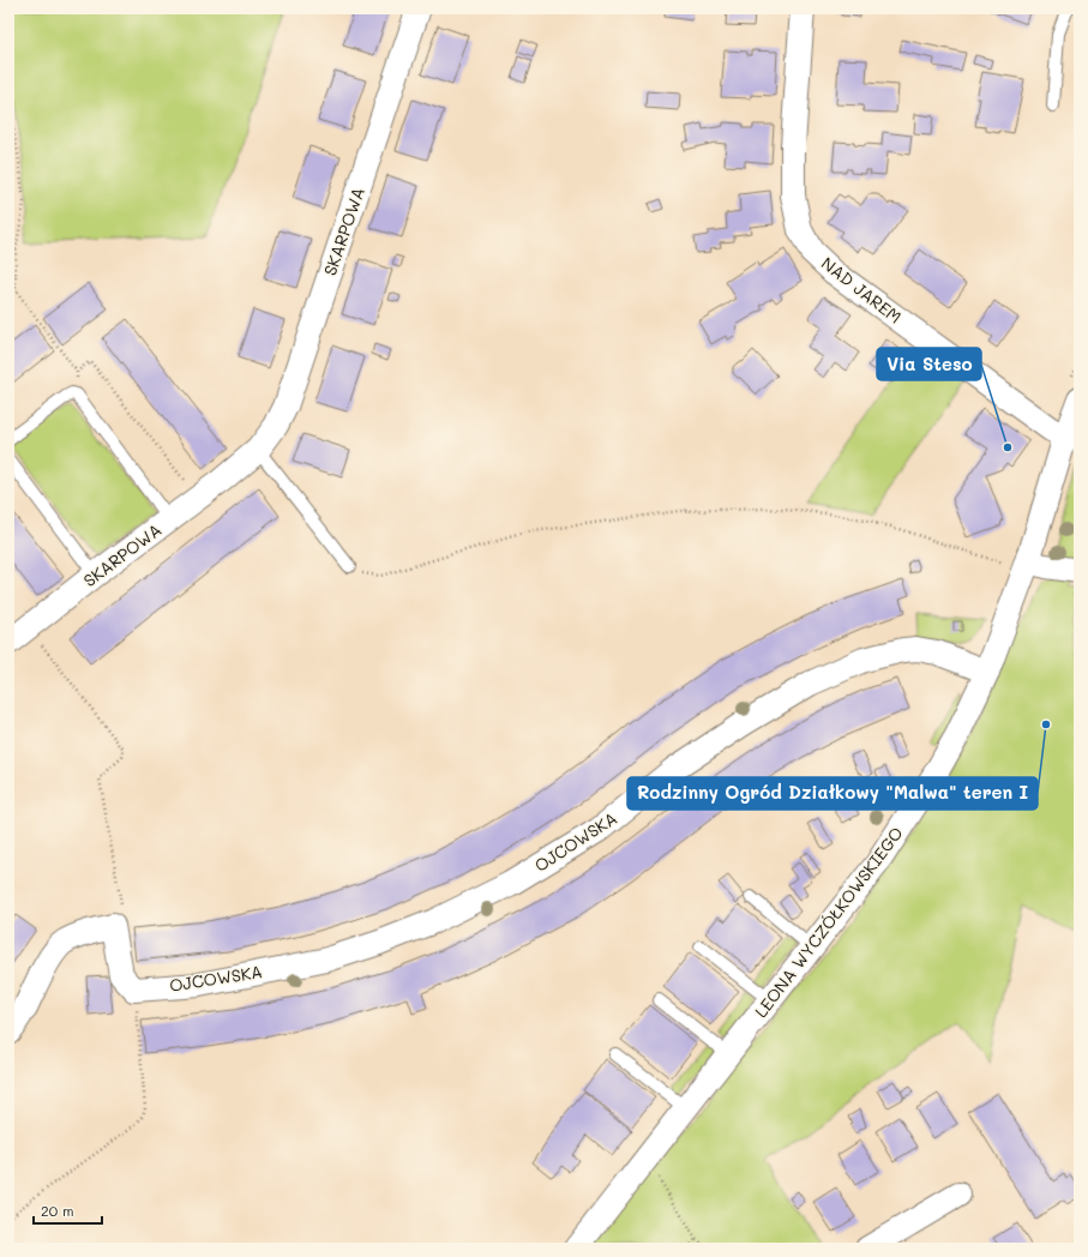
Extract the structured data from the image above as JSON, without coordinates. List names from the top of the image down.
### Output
{
  "streets": {
    "street": [
      "SKARPOWA",
      "NAD JAREM",
      "OJCOWSKA",
      "LEONA WYCZÓŁKOWSKIEGO"
    ]
  },
  "crossings": [
    ["NAD JAREM", "LEONA WYCZÓŁKOWSKIEGO"],
    ["OJCOWSKA", "LEONA WYCZÓŁKOWSKIEGO"]
  ],
  "places": ["Via Steso", "Rodzinny Ogród Działkowy \"Malwa\" teren I"],
  "scale_bar": "20 m"
}
